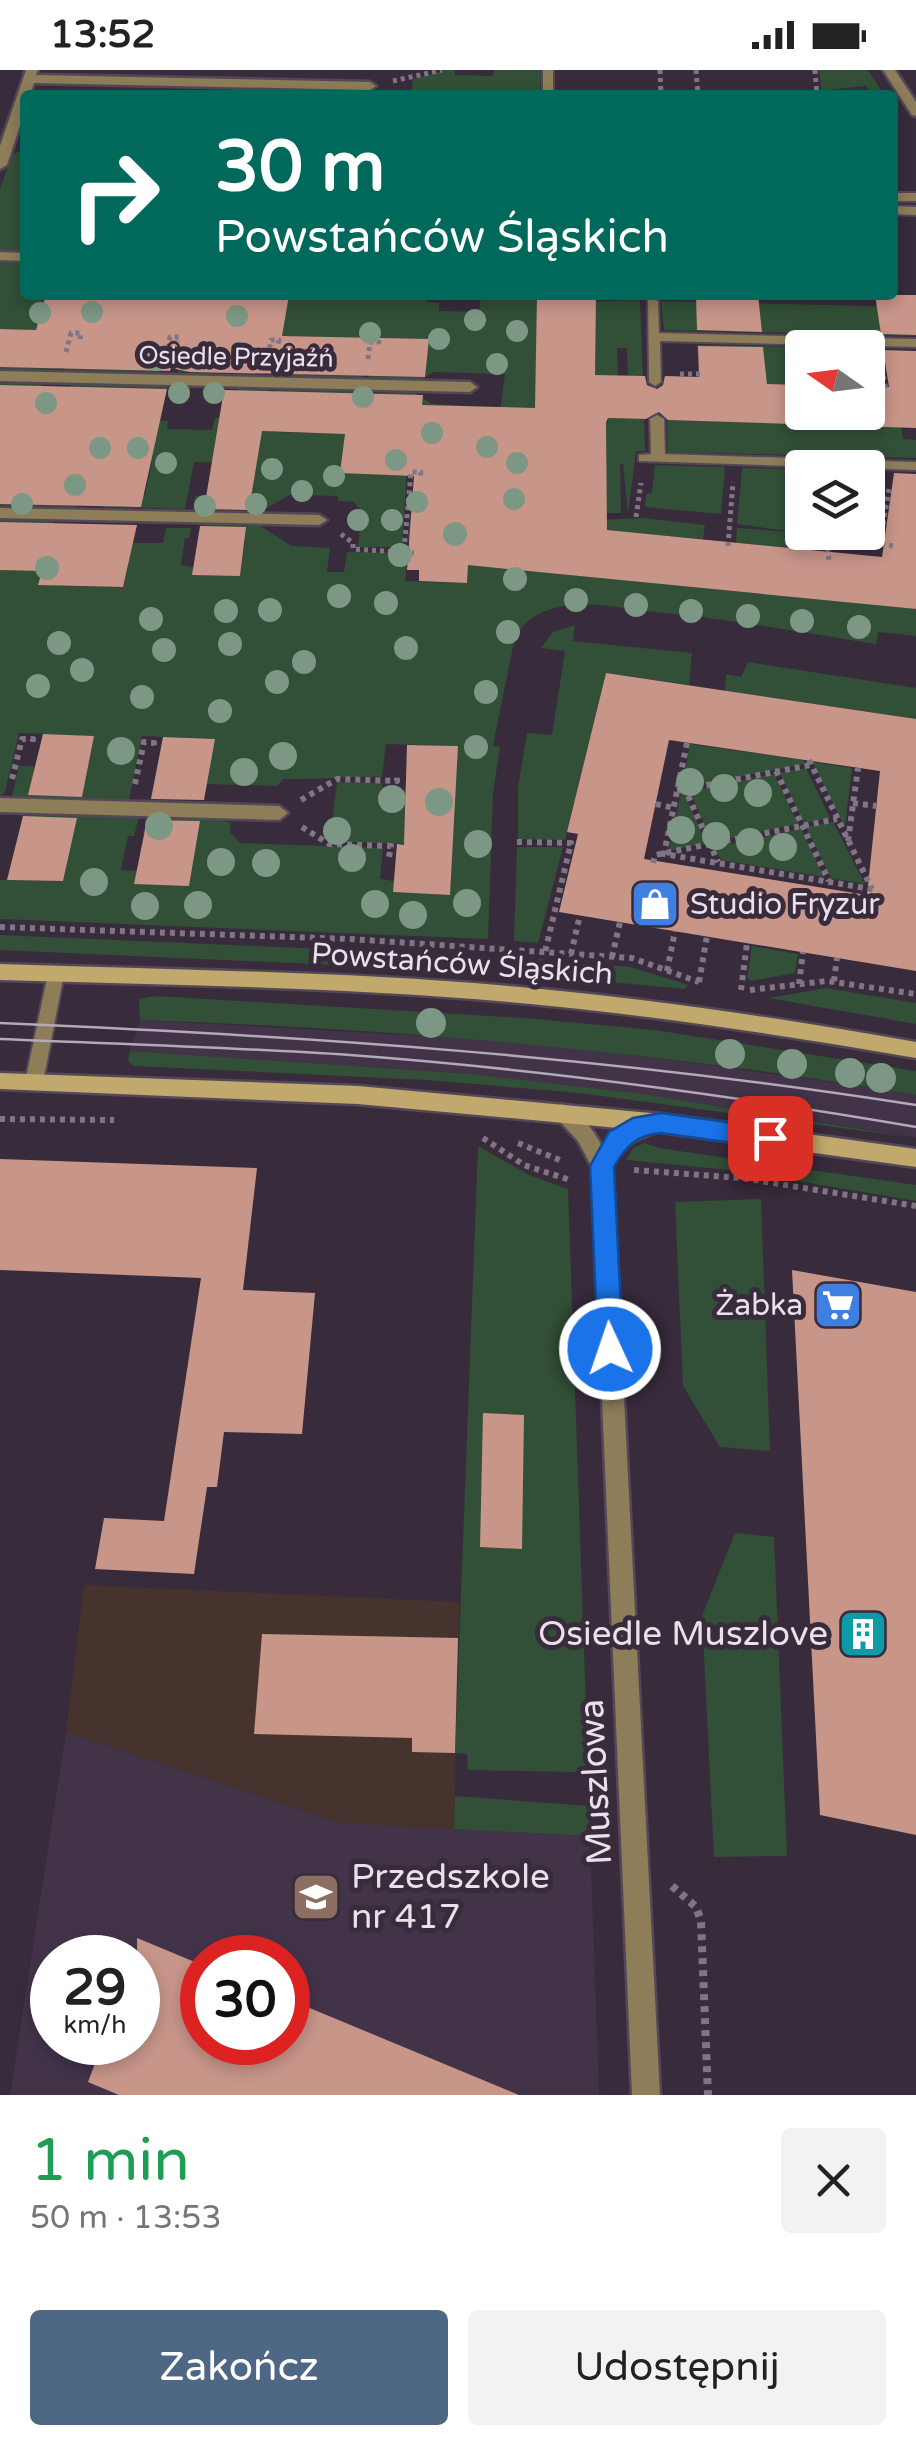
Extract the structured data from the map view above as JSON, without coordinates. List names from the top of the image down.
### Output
{
  "streets": {
    "main road": ["Powstańców Śląskich"],
    "street": ["Osiedle Przyjaźń", "Muszlowa"]
  },
  "places": {
    "shop": ["Studio Fryzur"],
    "supermarket": ["Żabka"],
    "building": ["Osiedle Muszlove"],
    "school or university": ["Przedszkole nr 417"]
  },
  "north": "left",
  "page": {
    "status": "13:52",
    "turn": ["30 m", "Powstańców Śląskich"],
    "speed": "29 km/h",
    "limit": "30",
    "heading": ["1 min", "50 m · 13:53"],
    "buttons": ["Zakończ", "Udostępnij"]
  }
}
